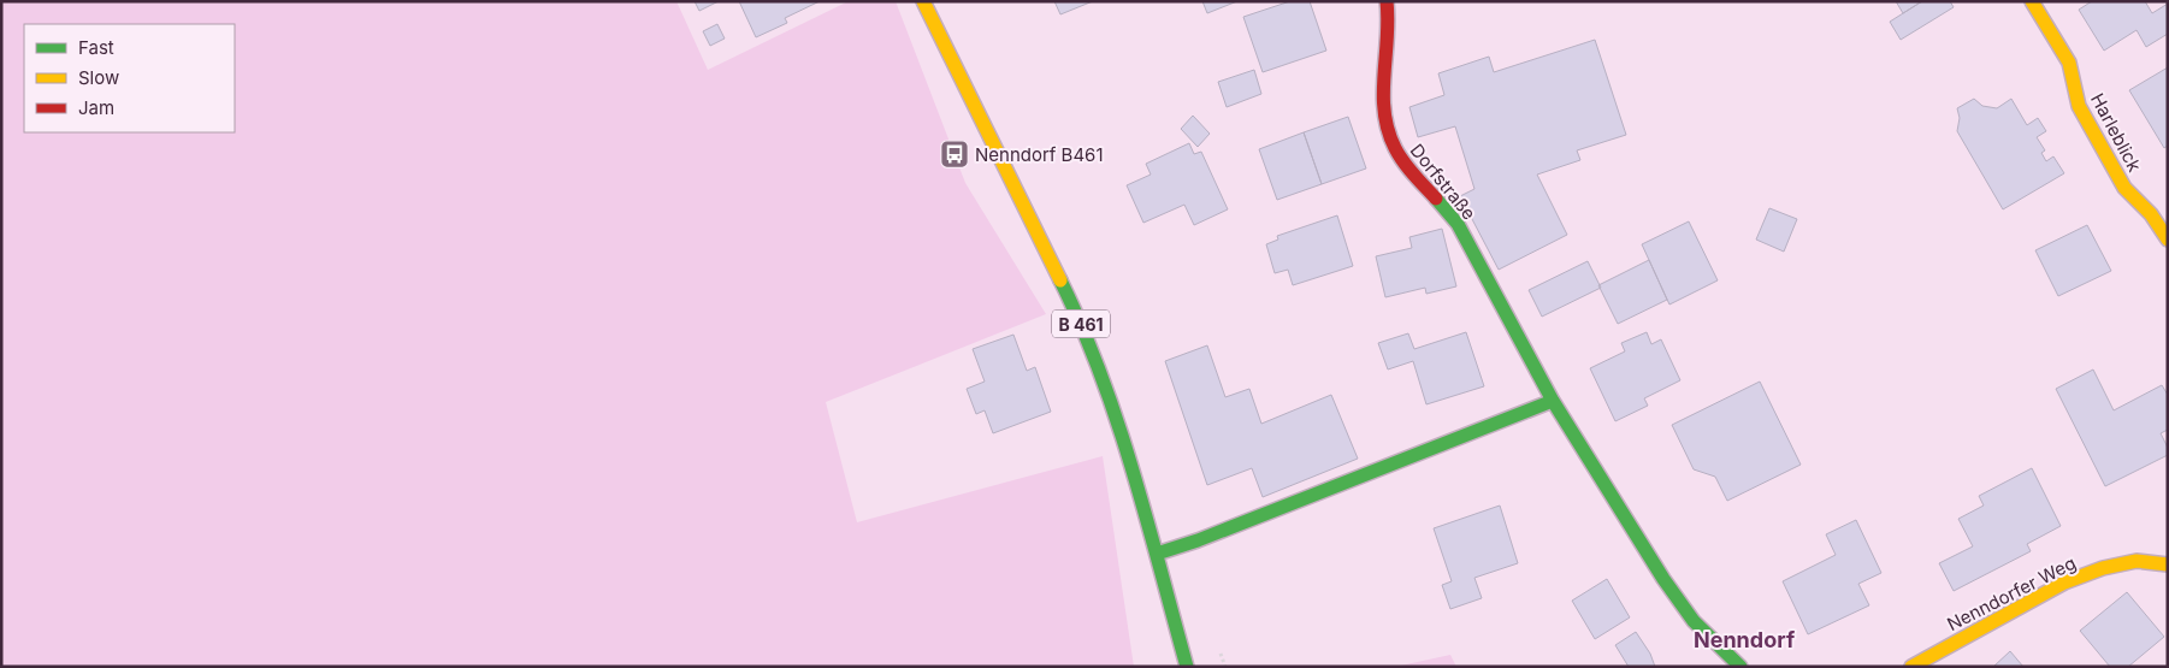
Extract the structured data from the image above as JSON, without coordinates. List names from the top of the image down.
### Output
{
  "streets": {
    "street": [
      "Harleblick",
      "Dorfstraße",
      "B 461",
      "Nenndorfer Weg"
    ]
  },
  "districts": ["Nenndorf"],
  "places": {
    "bus stop": ["Nenndorf B461"]
  },
  "legend": ["Fast", "Slow", "Jam"]
}
